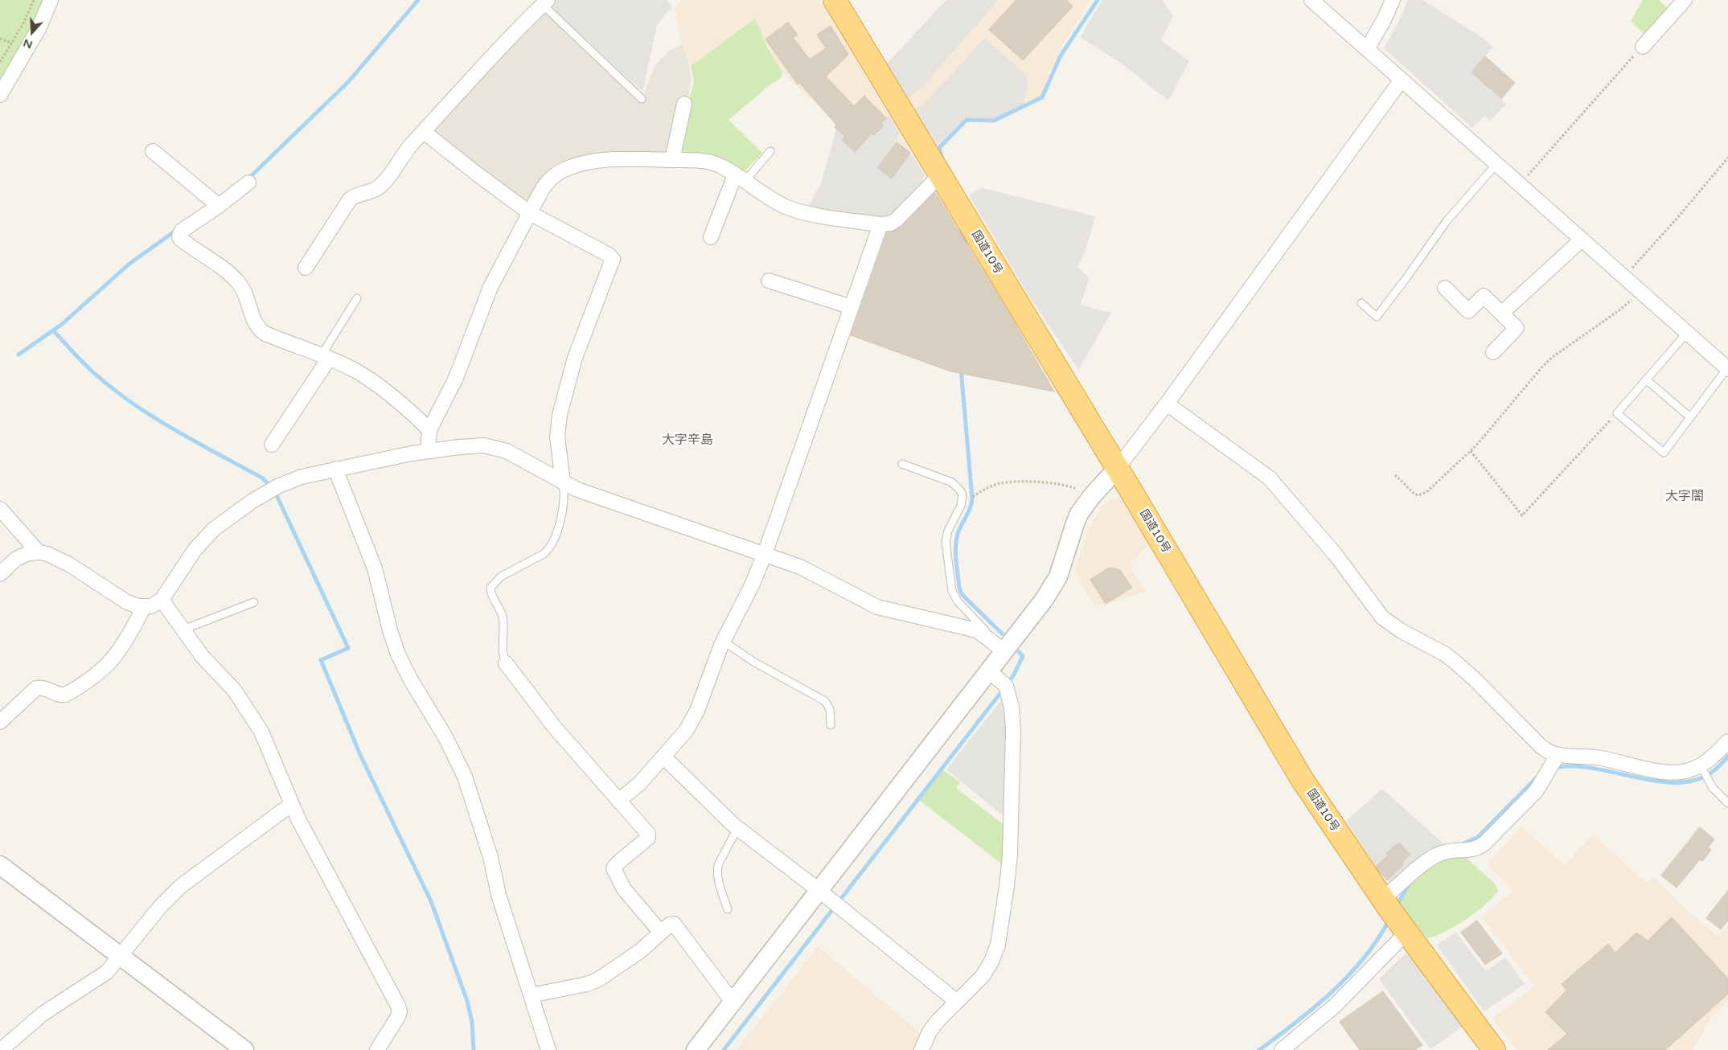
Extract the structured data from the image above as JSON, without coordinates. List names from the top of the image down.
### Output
{
  "streets": {
    "highway": ["国道10号"]
  },
  "districts": ["大字辛島", "大字閤"],
  "north": "bottom"
}
